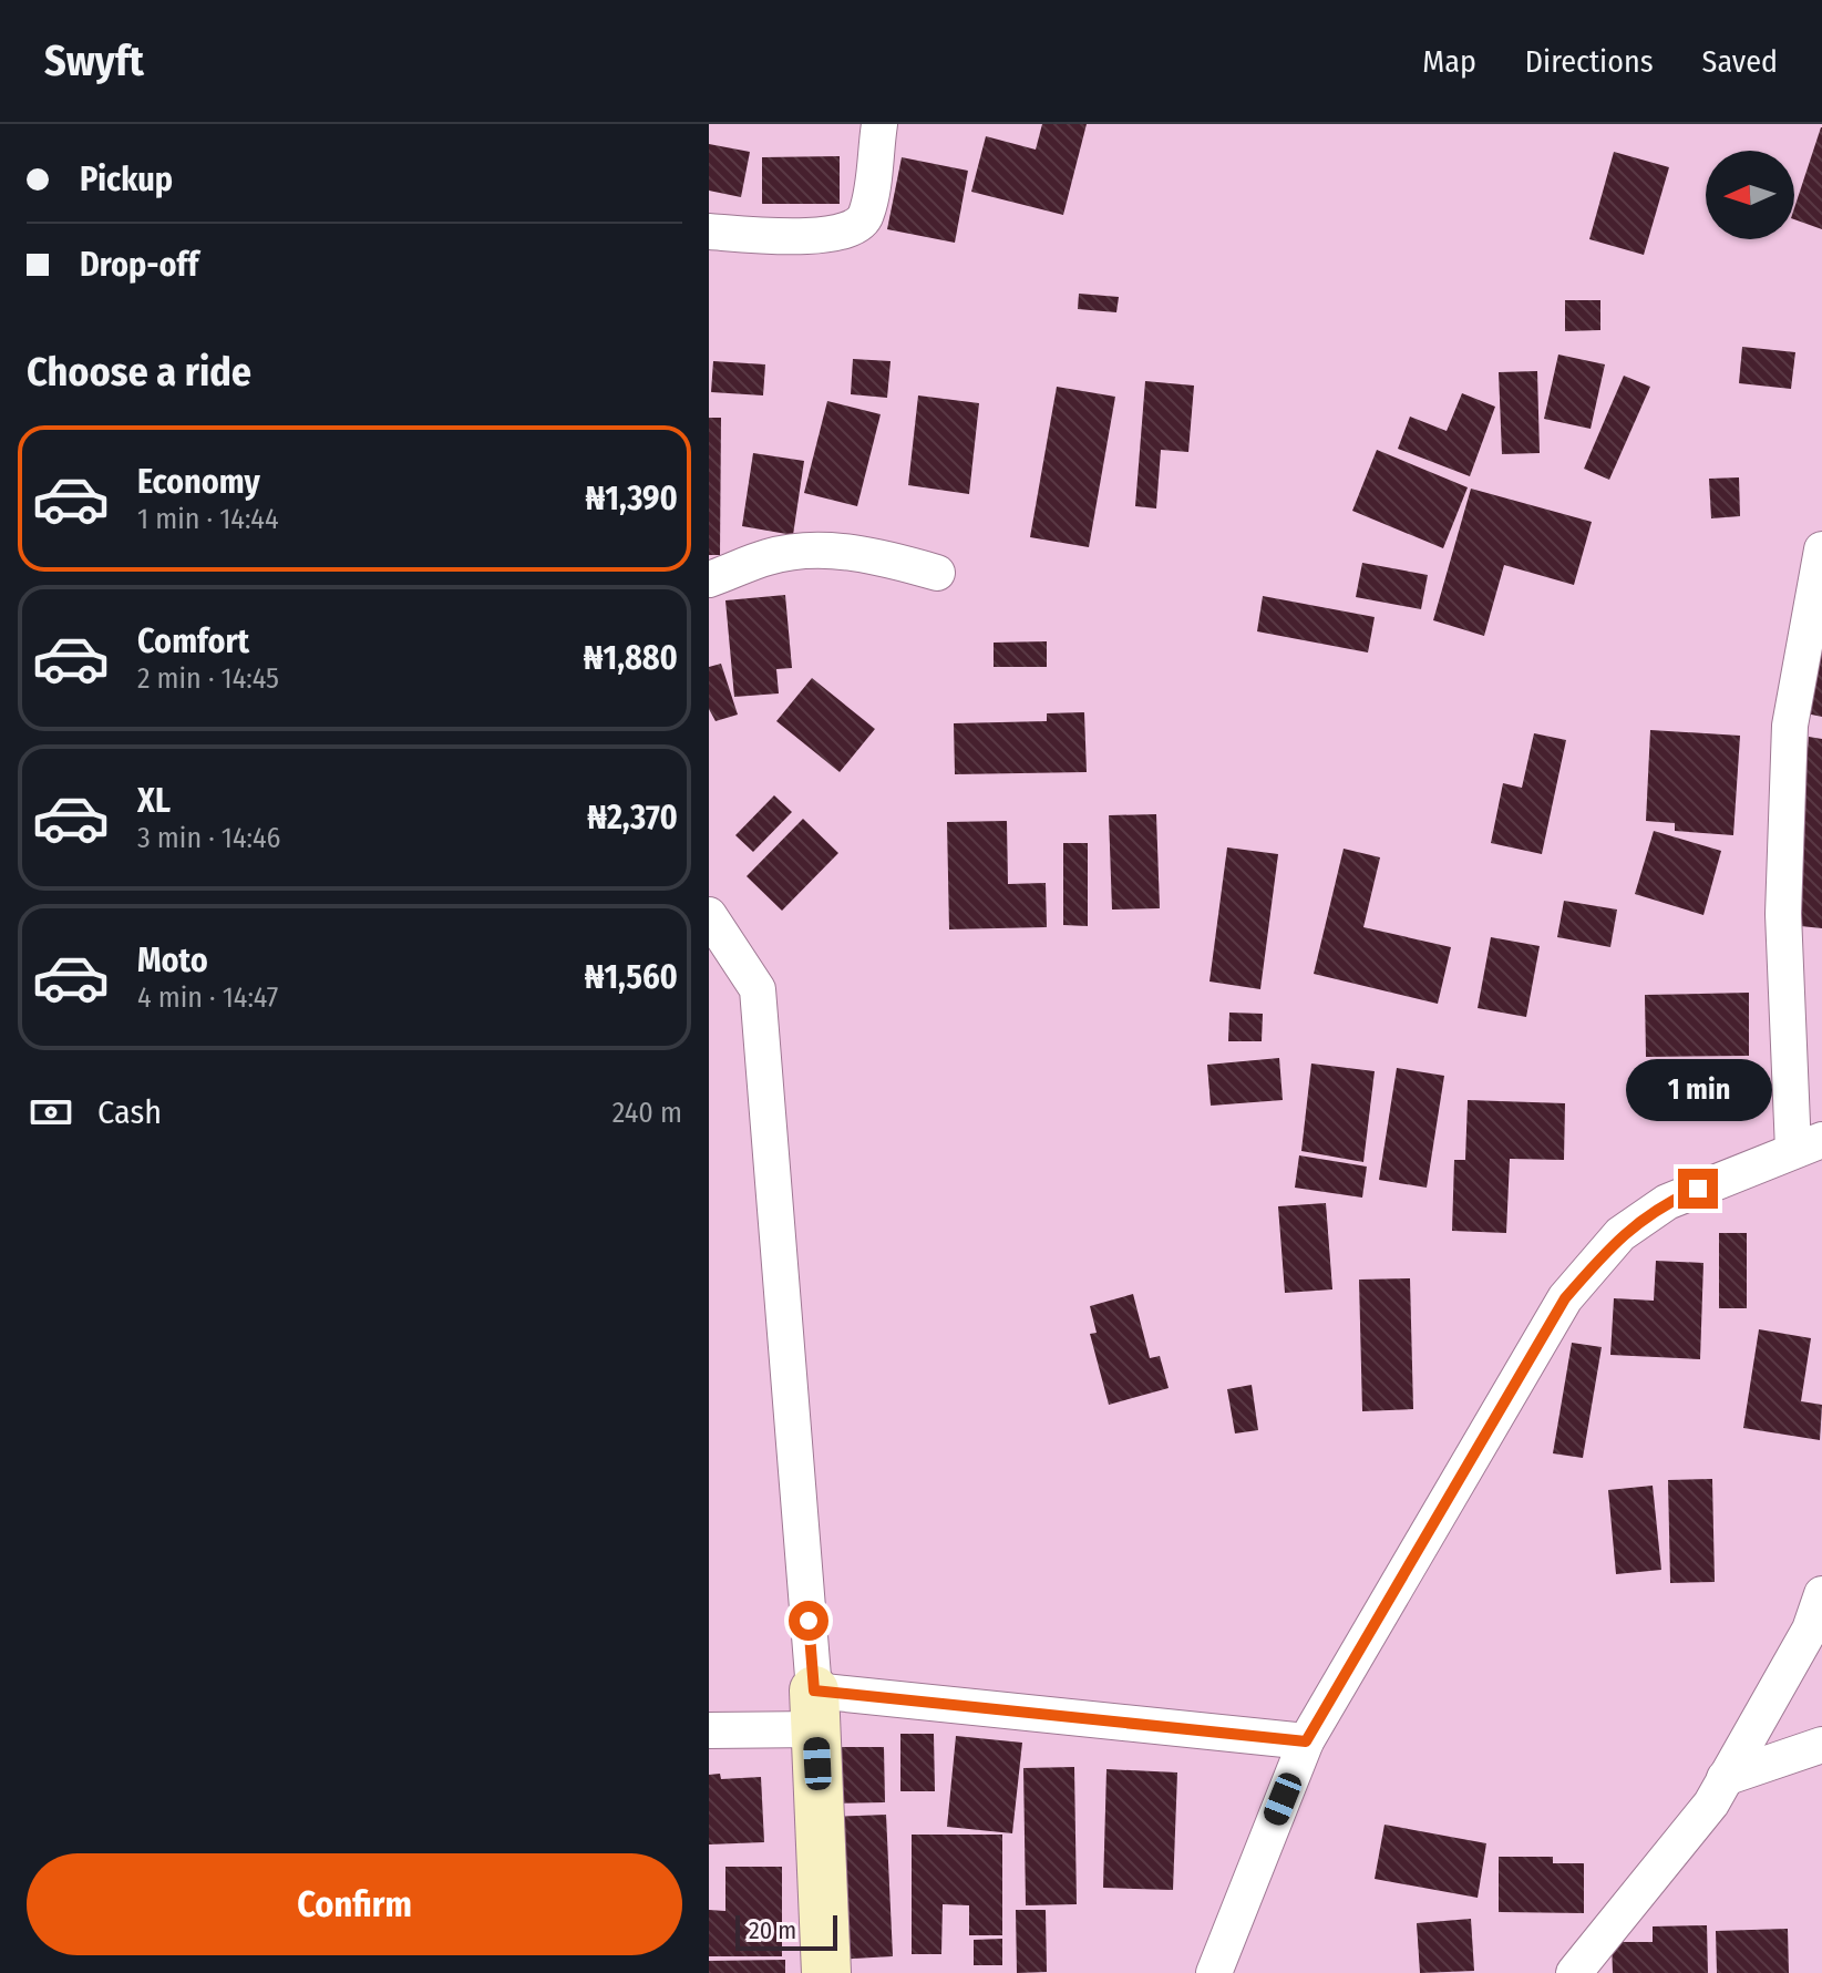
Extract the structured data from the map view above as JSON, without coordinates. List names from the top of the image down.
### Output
{
  "scale_bar": "20 m",
  "north": "left",
  "page": {
    "header": "Swyft",
    "nav": ["Map", "Directions", "Saved"],
    "banner": ["Pickup", "Drop-off"],
    "heading": "Choose a ride",
    "list": [
      {
        "name": "Economy",
        "note": "1 min · 14:44",
        "value": "₦1,390"
      },
      {
        "name": "Comfort",
        "note": "2 min · 14:45",
        "value": "₦1,880"
      },
      {
        "name": "XL",
        "note": "3 min · 14:46",
        "value": "₦2,370"
      },
      {
        "name": "Moto",
        "note": "4 min · 14:47",
        "value": "₦1,560"
      }
    ],
    "bubble": "1 min",
    "pay": ["Cash", "240 m"],
    "buttons": "Confirm",
    "scale": "20 m"
  }
}
